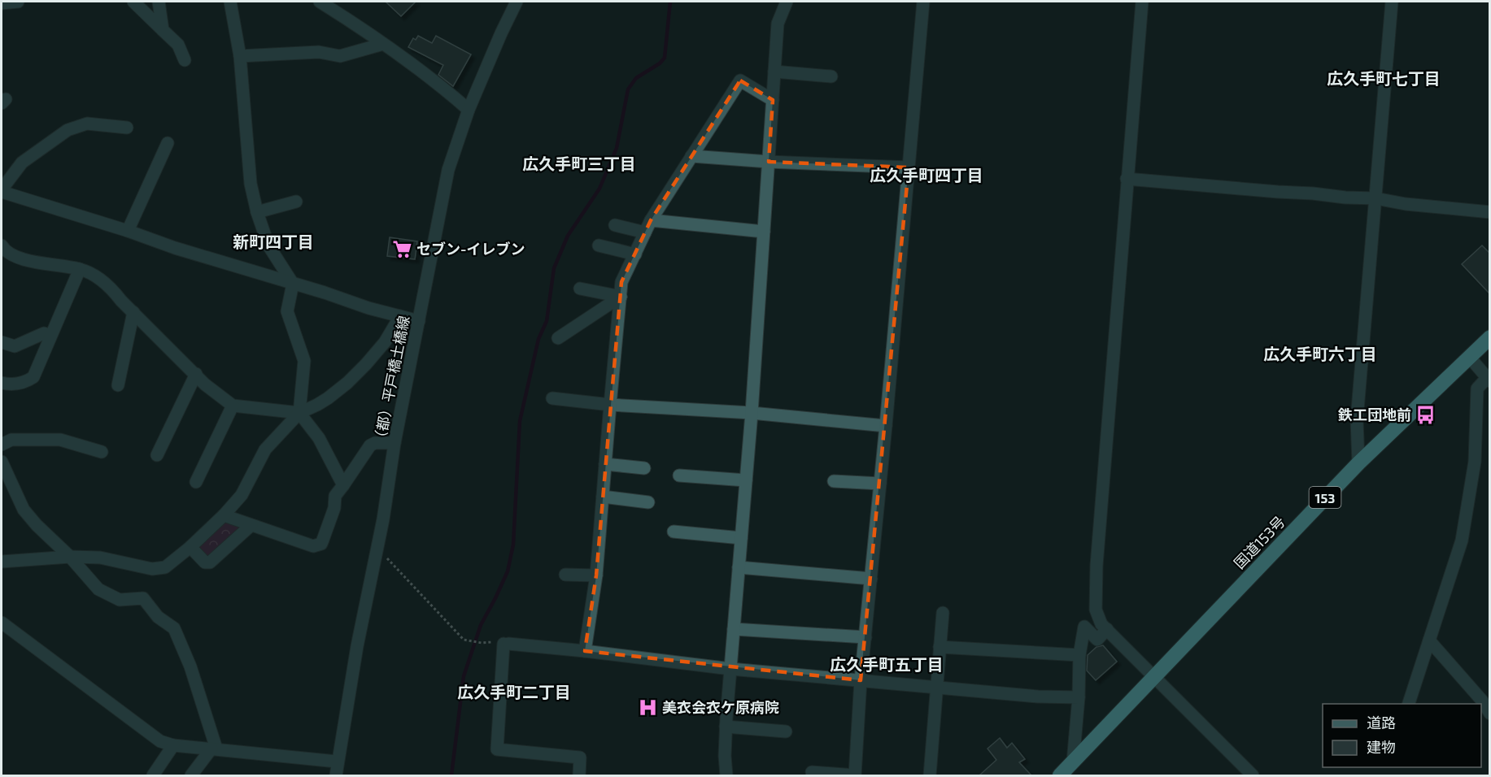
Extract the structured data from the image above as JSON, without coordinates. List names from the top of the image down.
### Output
{
  "streets": {
    "highway": ["153", "国道153号"],
    "street": ["（都）平戸橋土橋線"]
  },
  "districts": [
    "広久手町七丁目",
    "広久手町三丁目",
    "広久手町四丁目",
    "新町四丁目",
    "広久手町六丁目",
    "広久手町五丁目",
    "広久手町二丁目"
  ],
  "places": {
    "supermarket": ["セブン-イレブン"],
    "bus stop": ["鉄工団地前"],
    "hospital": ["美衣会衣ケ原病院"]
  },
  "legend": ["道路", "建物"]
}
